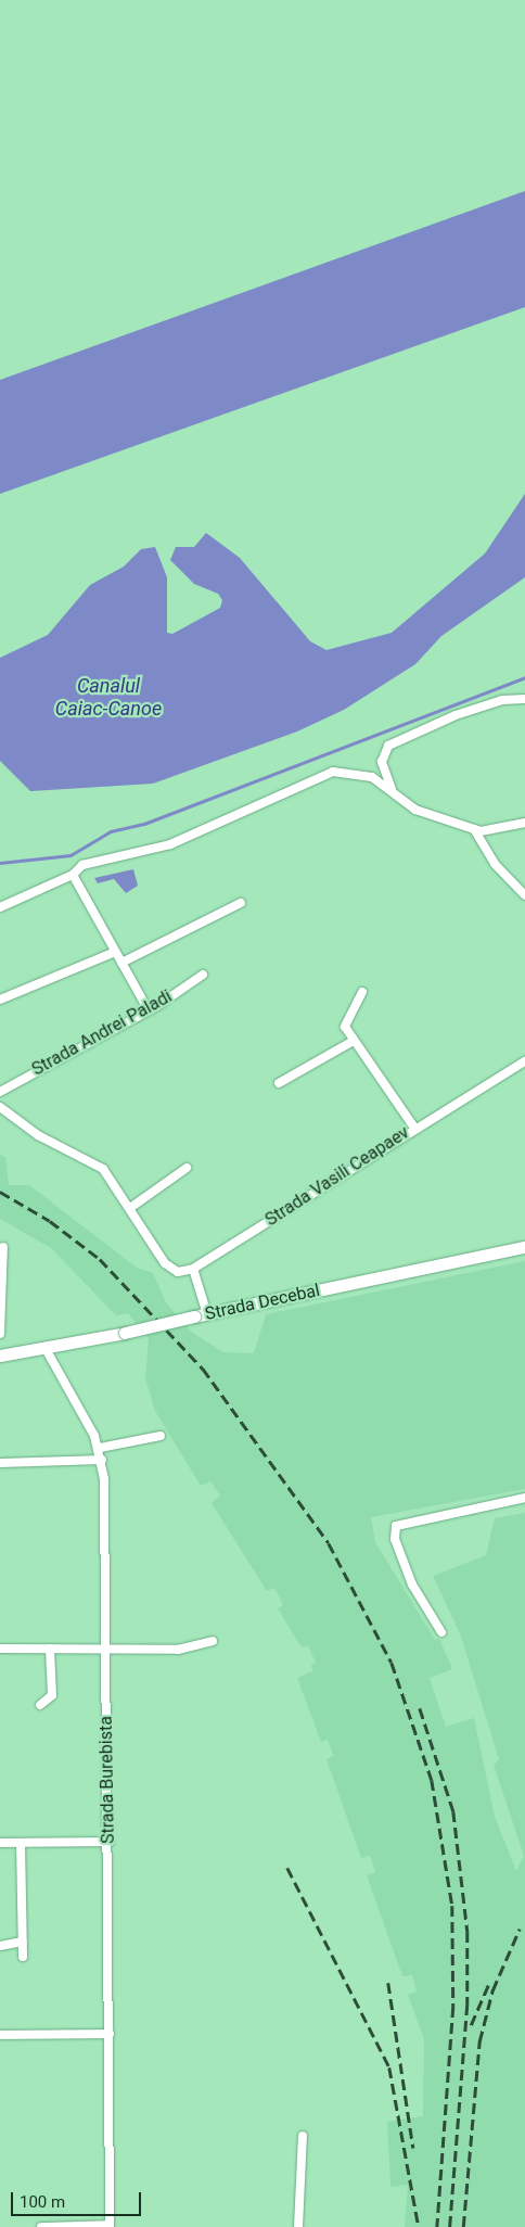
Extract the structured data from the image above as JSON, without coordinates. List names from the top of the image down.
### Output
{
  "streets": {
    "main road": ["Strada Decebal"],
    "street": ["Strada Andrei Paladi", "Strada Vasili Ceapaev", "Strada Burebista"]
  },
  "crossings": [
    ["Strada Decebal", "Strada Burebista"]
  ],
  "water": ["Canalul Caiac-Canoe"],
  "scale_bar": "100 m"
}
